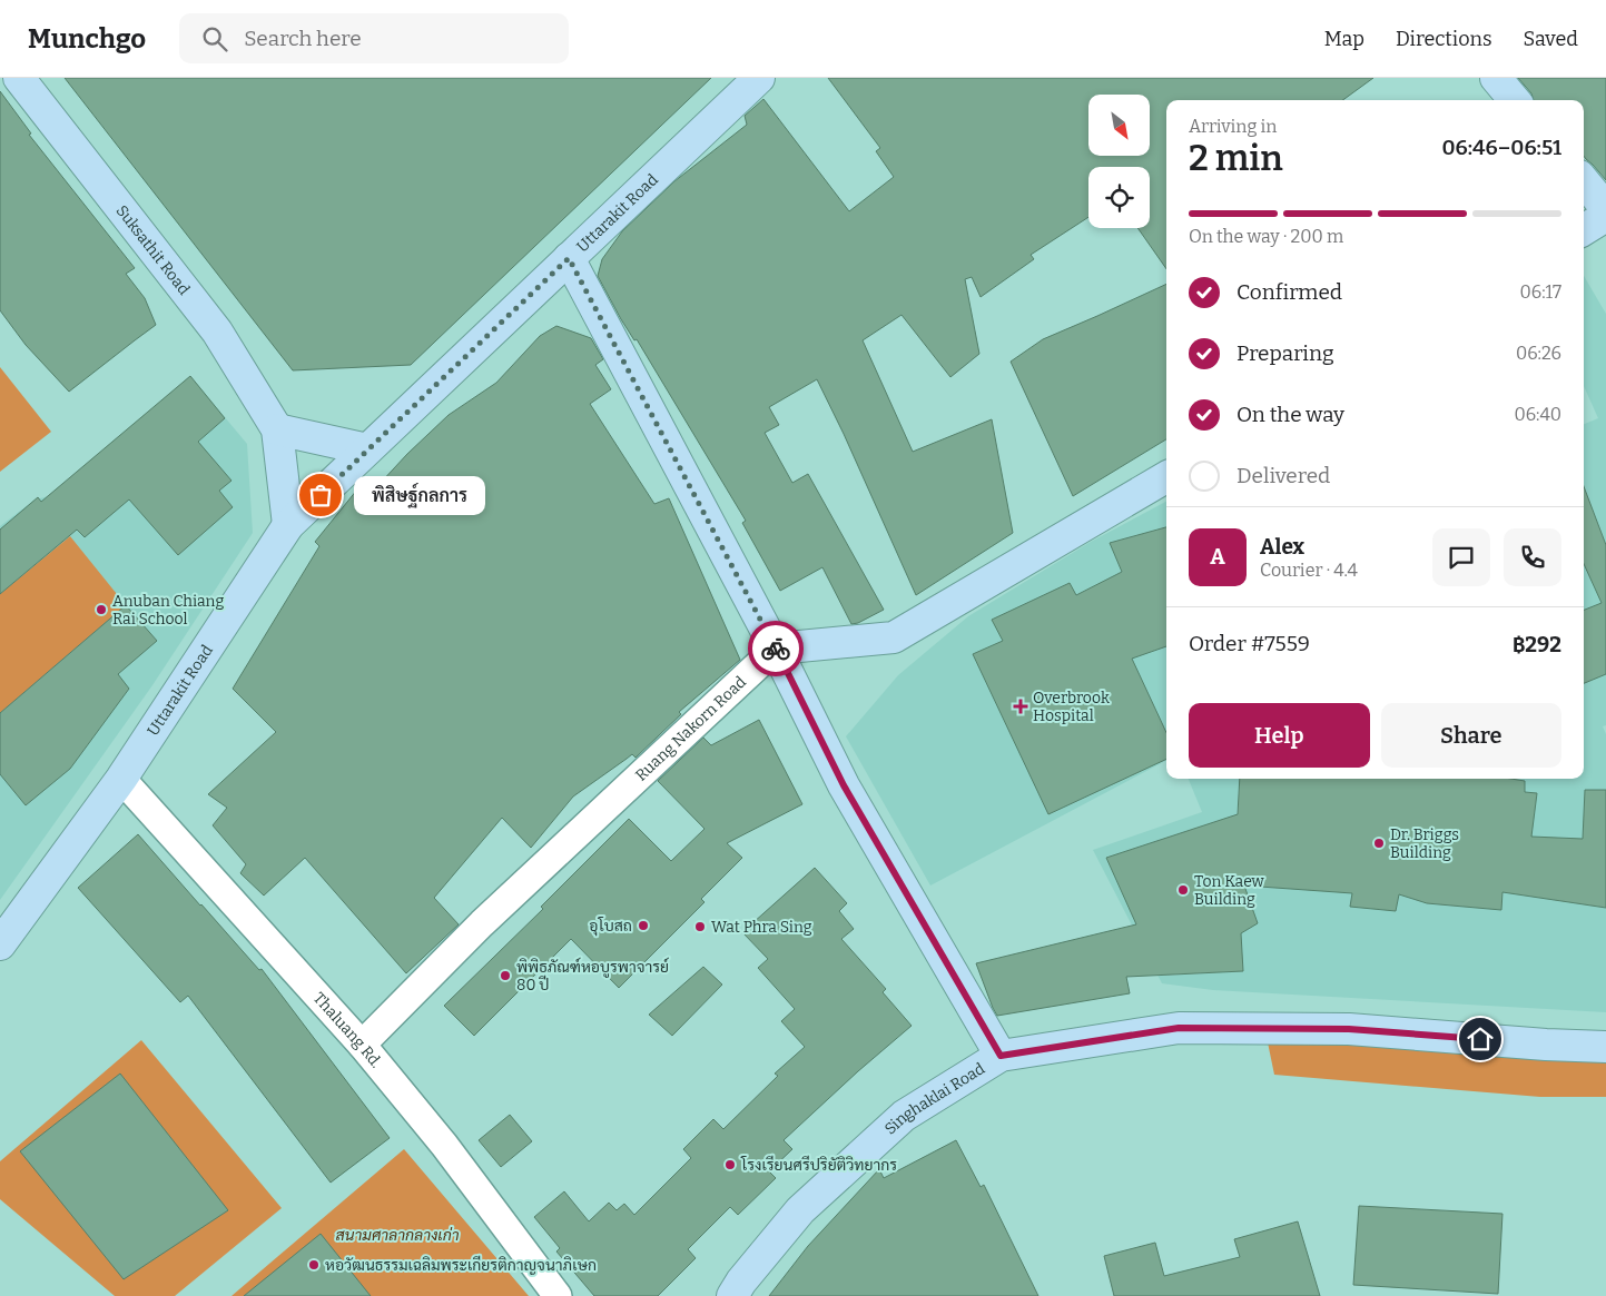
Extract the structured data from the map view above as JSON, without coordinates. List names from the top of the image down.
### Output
{
  "streets": {
    "street": [
      "Uttarakit Road",
      "Suksathit Road",
      "Ruang Nakorn Road",
      "Thaluang Rd.",
      "Singhaklai Road"
    ]
  },
  "crossings": [
    ["Uttarakit Road", "Suksathit Road"],
    ["Uttarakit Road", "Thaluang Rd."],
    ["Ruang Nakorn Road", "Thaluang Rd."]
  ],
  "parks": ["สนามศาลากลางเก่า"],
  "places": {
    "other": [
      "พิสิษฐ์กลการ",
      "Anuban Chiang Rai School",
      "Dr. Briggs Building",
      "Ton Kaew Building",
      "อุโบสถ",
      "Wat Phra Sing",
      "พิพิธภัณฑ์หอบูรพาจารย์ 80 ปี",
      "โรงเรียนศรีปริยัติวิทยากร",
      "หอวัฒนธรรมเฉลิมพระเกียรติกาญจนาภิเษก"
    ],
    "health": ["Overbrook Hospital"]
  },
  "north": "bottom right",
  "page": {
    "header": "Munchgo",
    "search": "Search here",
    "nav": ["Map", "Directions", "Saved"],
    "heading": ["2 min", "Arriving in", "06:46–06:51"],
    "panel": [
      "Alex",
      "Courier · 4.4",
      "Order #7559",
      "฿292"
    ],
    "bar": "On the way · 200 m",
    "list": [
      ["Confirmed", "06:17"],
      ["Preparing", "06:26"],
      ["On the way", "06:40"],
      "Delivered"
    ],
    "bubble": "พิสิษฐ์กลการ",
    "round": "A",
    "buttons": ["Help", "Share"]
  }
}
